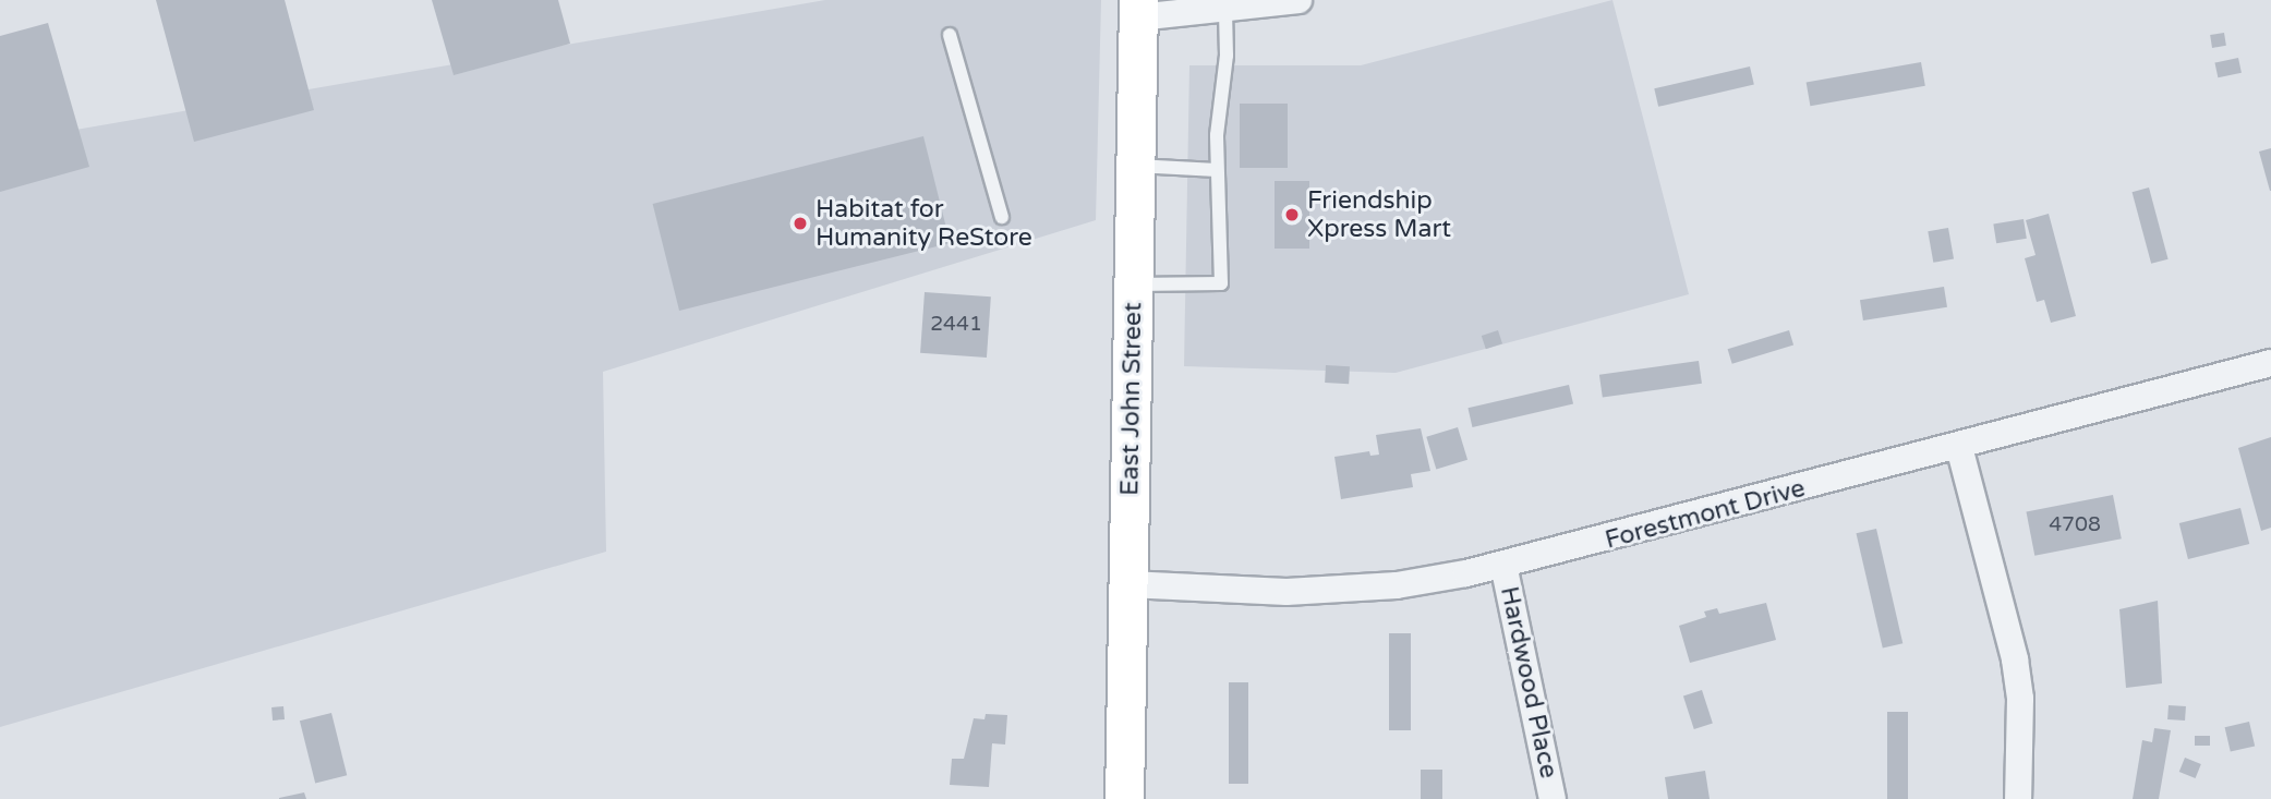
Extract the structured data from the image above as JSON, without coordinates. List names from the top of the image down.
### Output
{
  "streets": {
    "main road": ["East John Street"],
    "street": ["Forestmont Drive", "Hardwood Place"]
  },
  "crossings": [
    ["East John Street", "Forestmont Drive"],
    ["Forestmont Drive", "Hardwood Place"]
  ],
  "places": ["Friendship Xpress Mart", "Habitat for Humanity ReStore"],
  "house_numbers": ["2441", "4708"]
}
